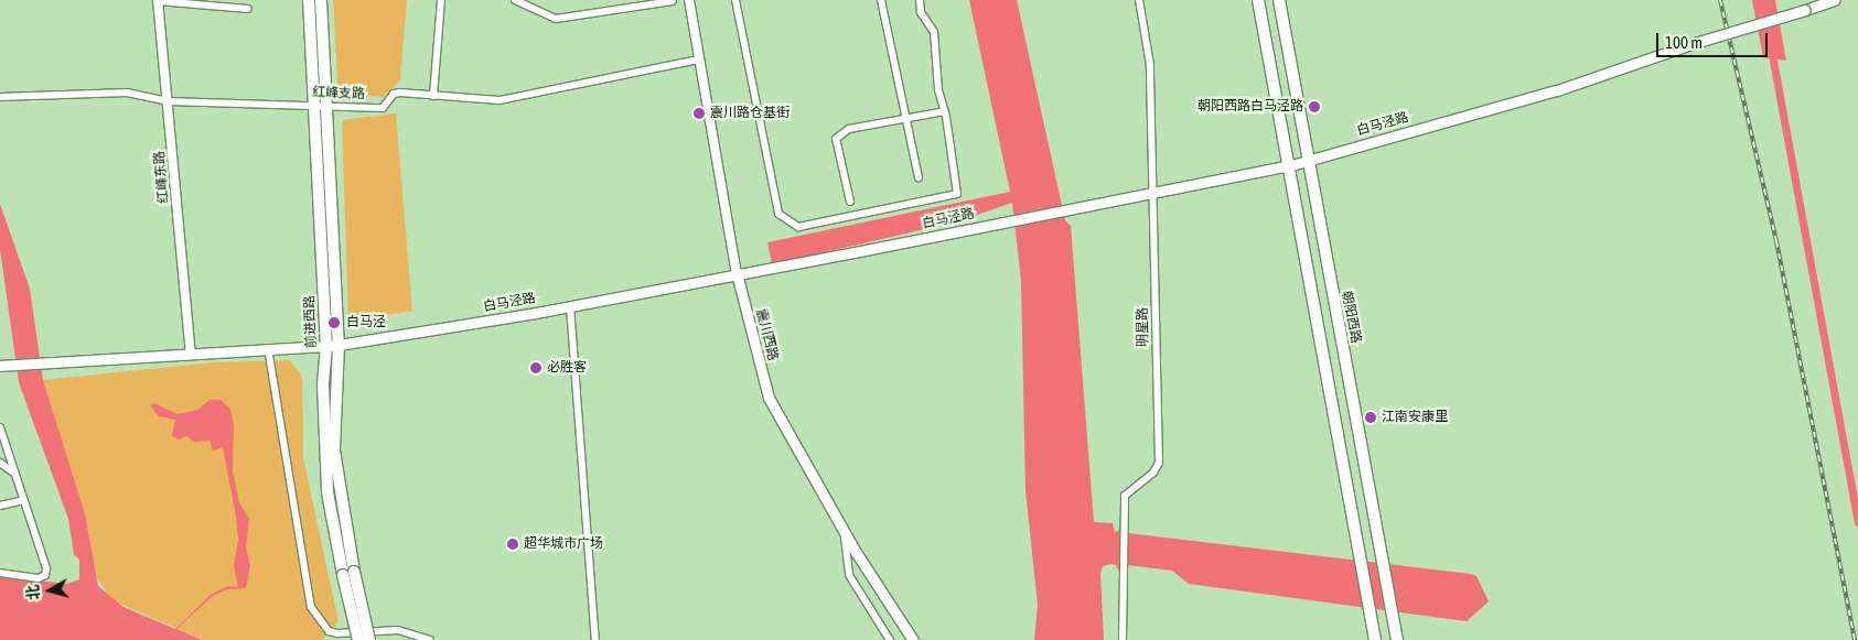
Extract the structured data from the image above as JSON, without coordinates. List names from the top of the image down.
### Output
{
  "streets": {
    "main road": [
      "白马泾路",
      "朝阳西路",
      "前进西路",
      "震川西路"
    ],
    "street": ["红峰支路", "红峰东路", "明星路"]
  },
  "crossings": [
    ["红峰支路", "红峰东路"],
    ["红峰支路", "前进西路"],
    ["红峰支路", "震川西路"],
    ["白马泾路", "红峰东路"],
    ["白马泾路", "朝阳西路"],
    ["白马泾路", "前进西路"],
    ["白马泾路", "明星路"],
    ["白马泾路", "震川西路"]
  ],
  "places": [
    "朝阳西路白马泾路",
    "震川路仓基街",
    "白马泾",
    "必胜客",
    "江南安康里",
    "超华城市广场"
  ],
  "scale_bar": "100 m",
  "north": "left"
}
